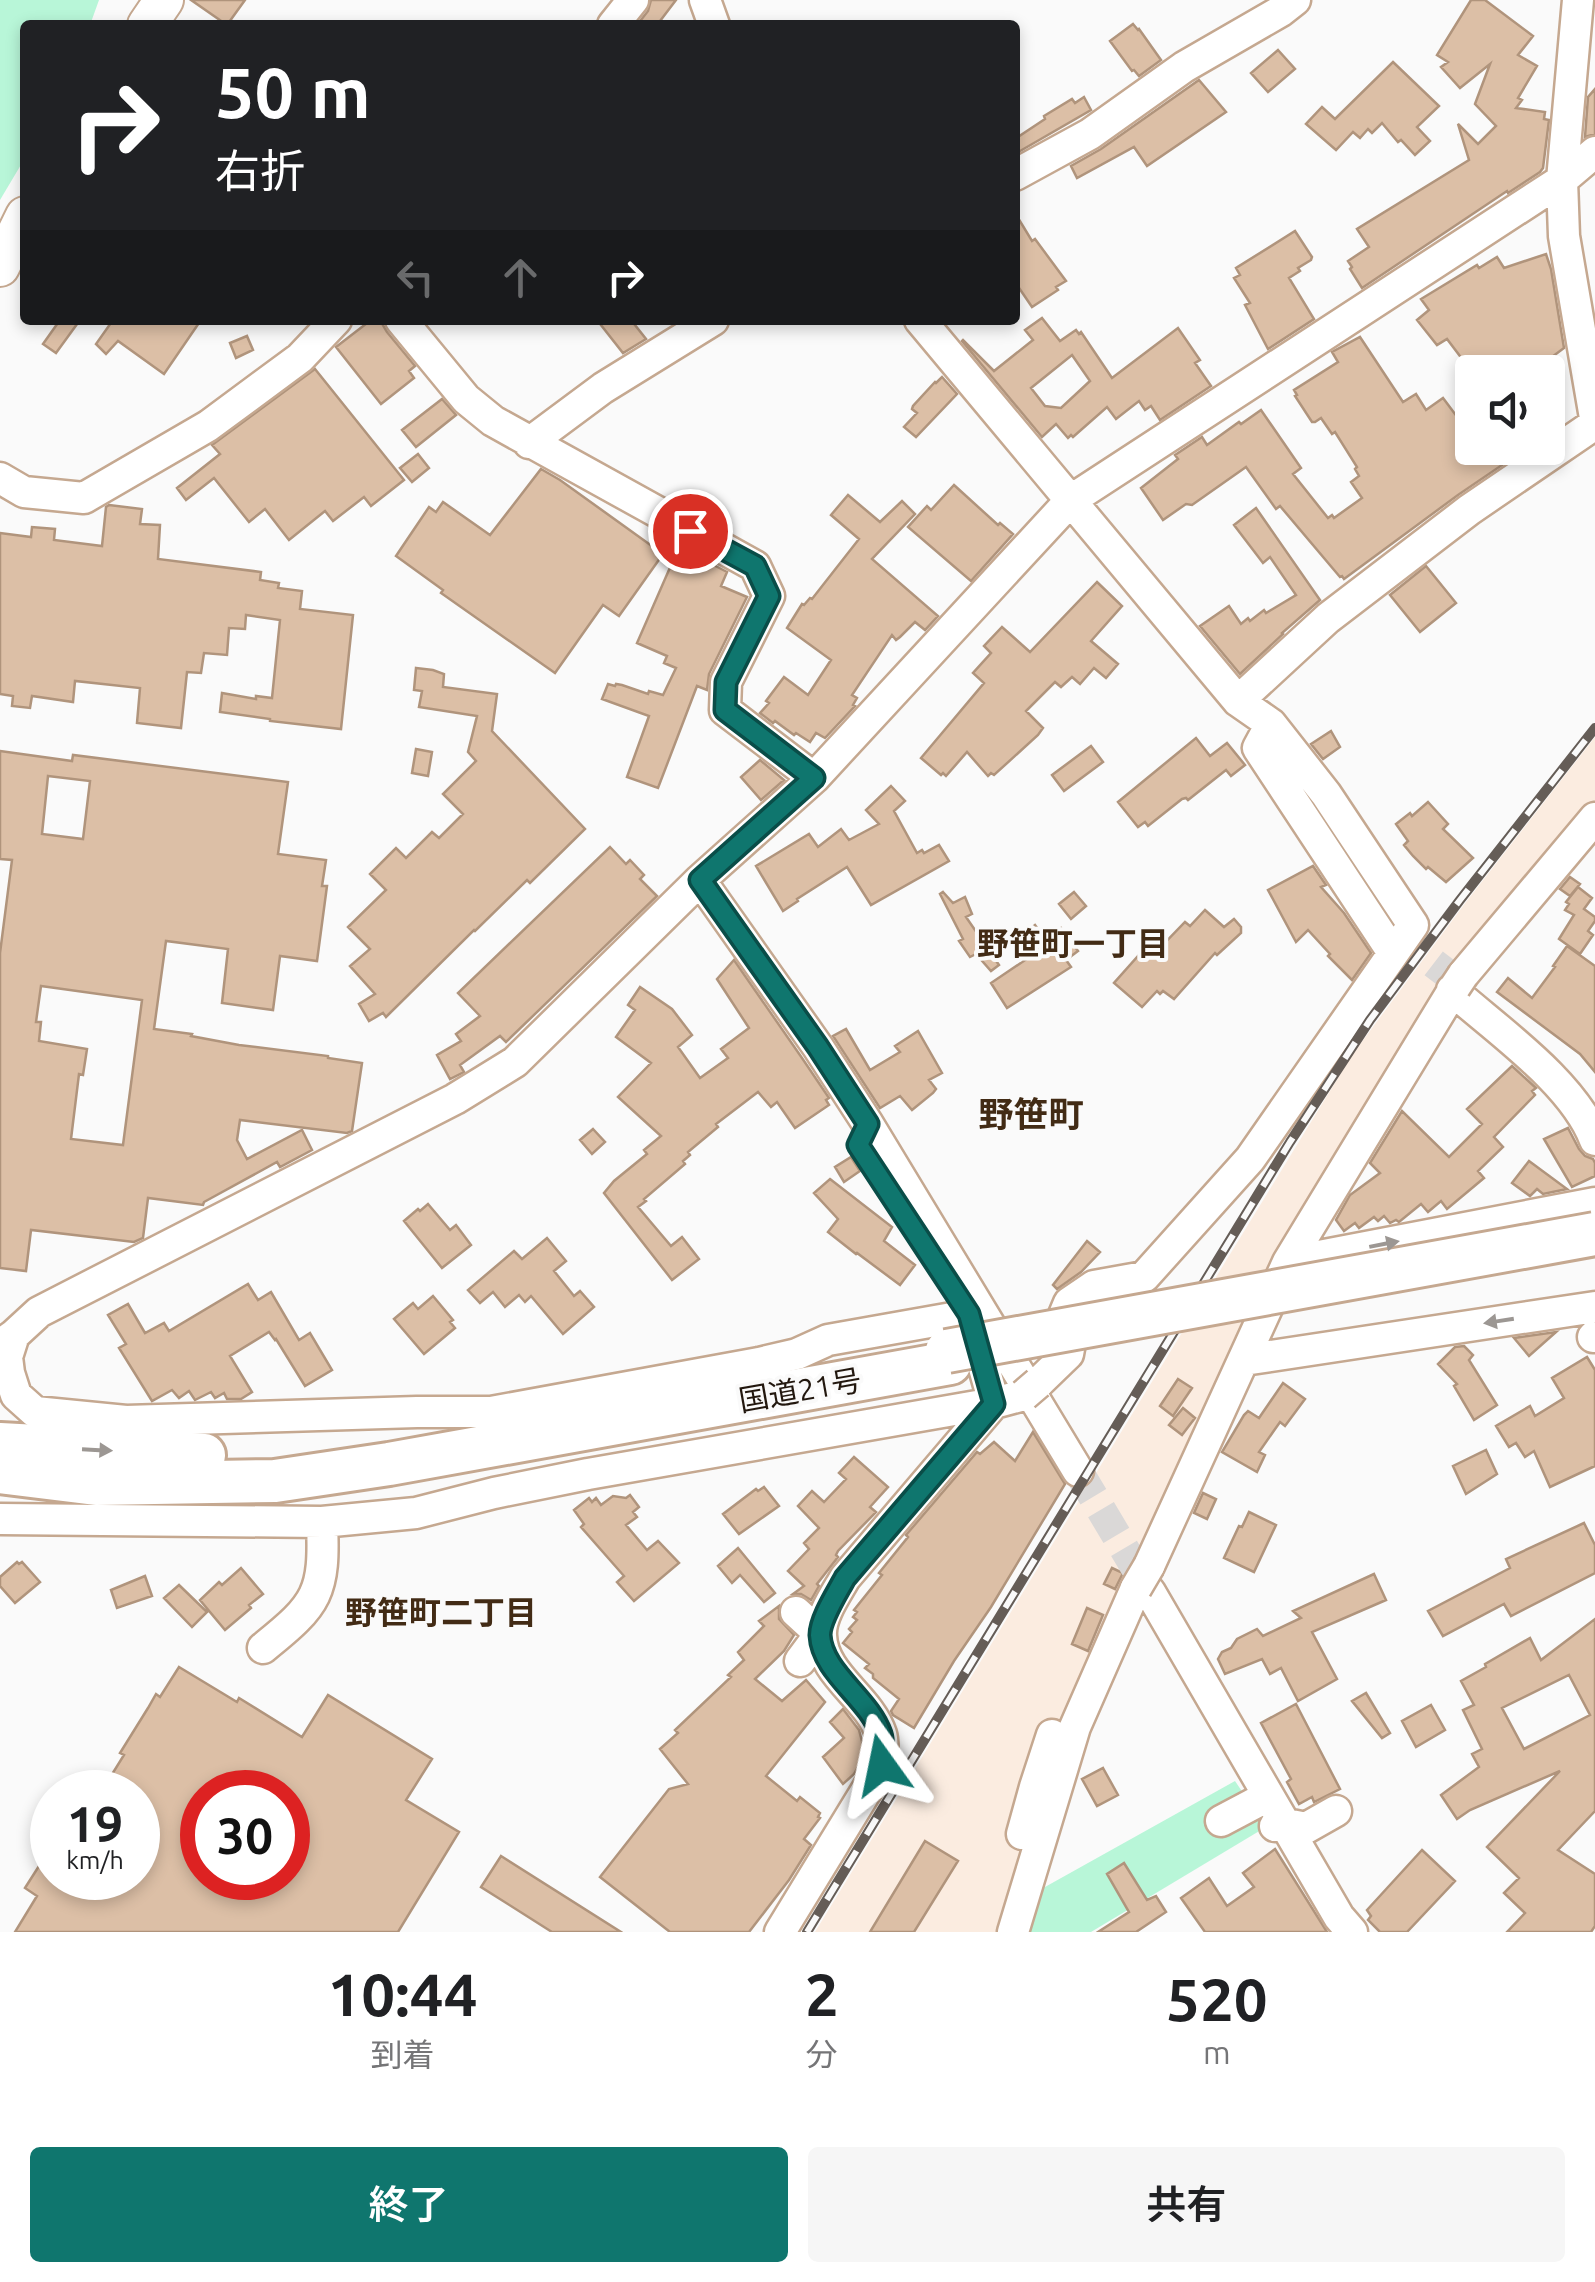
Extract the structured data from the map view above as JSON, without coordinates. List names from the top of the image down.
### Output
{
  "streets": {
    "highway": ["国道21号"]
  },
  "districts": ["野笹町一丁目", "野笹町", "野笹町二丁目"],
  "page": {
    "turn": ["50 m", "右折"],
    "speed": "19 km/h",
    "limit": "30",
    "eta": [
      "10:44",
      "到着",
      "2",
      "分",
      "520",
      "m"
    ],
    "buttons": ["終了", "共有"]
  }
}
